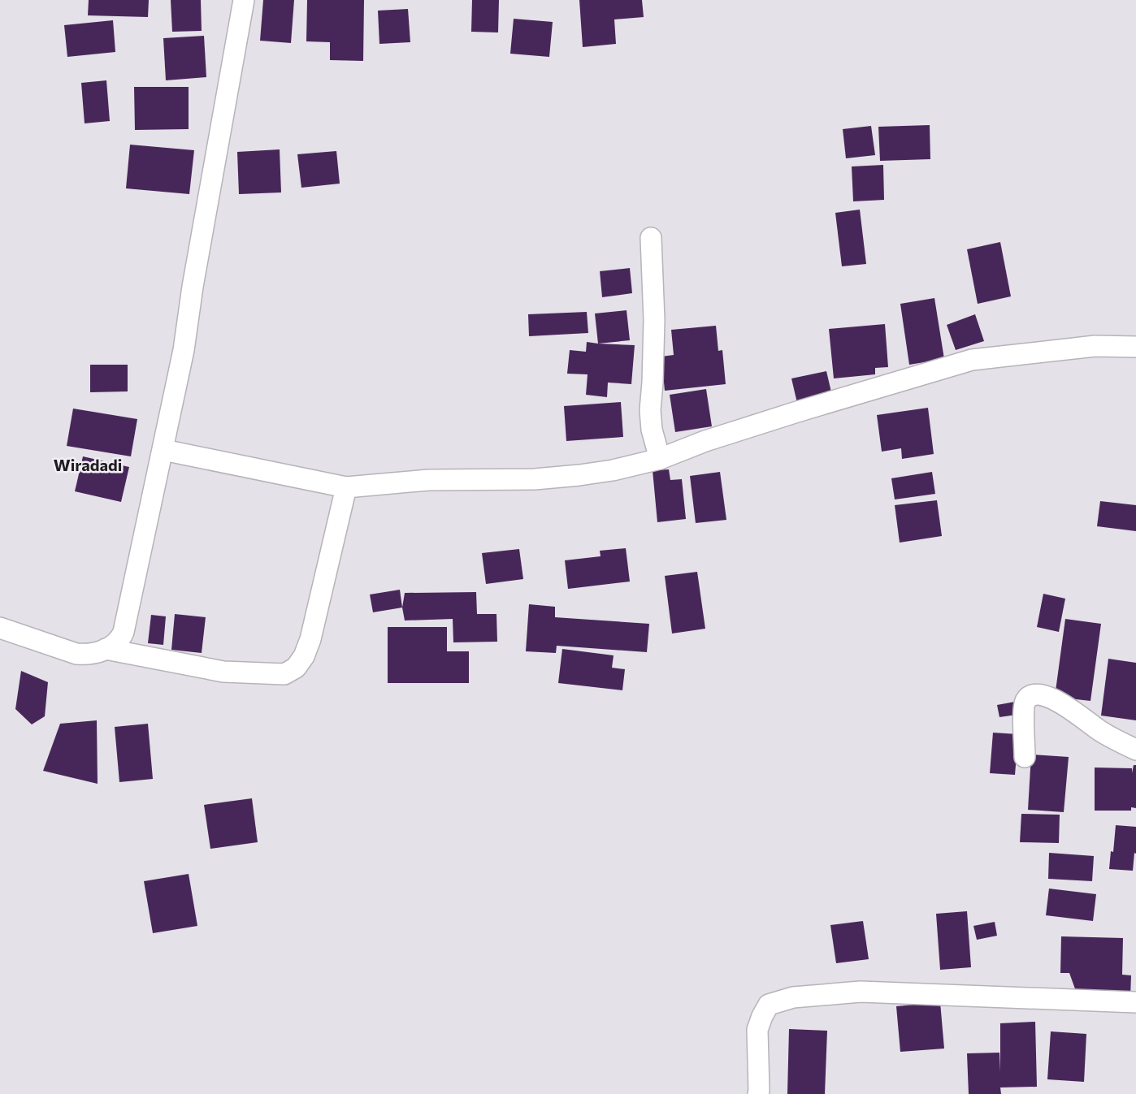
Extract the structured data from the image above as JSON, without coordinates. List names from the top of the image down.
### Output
{
  "districts": ["Wiradadi"]
}
